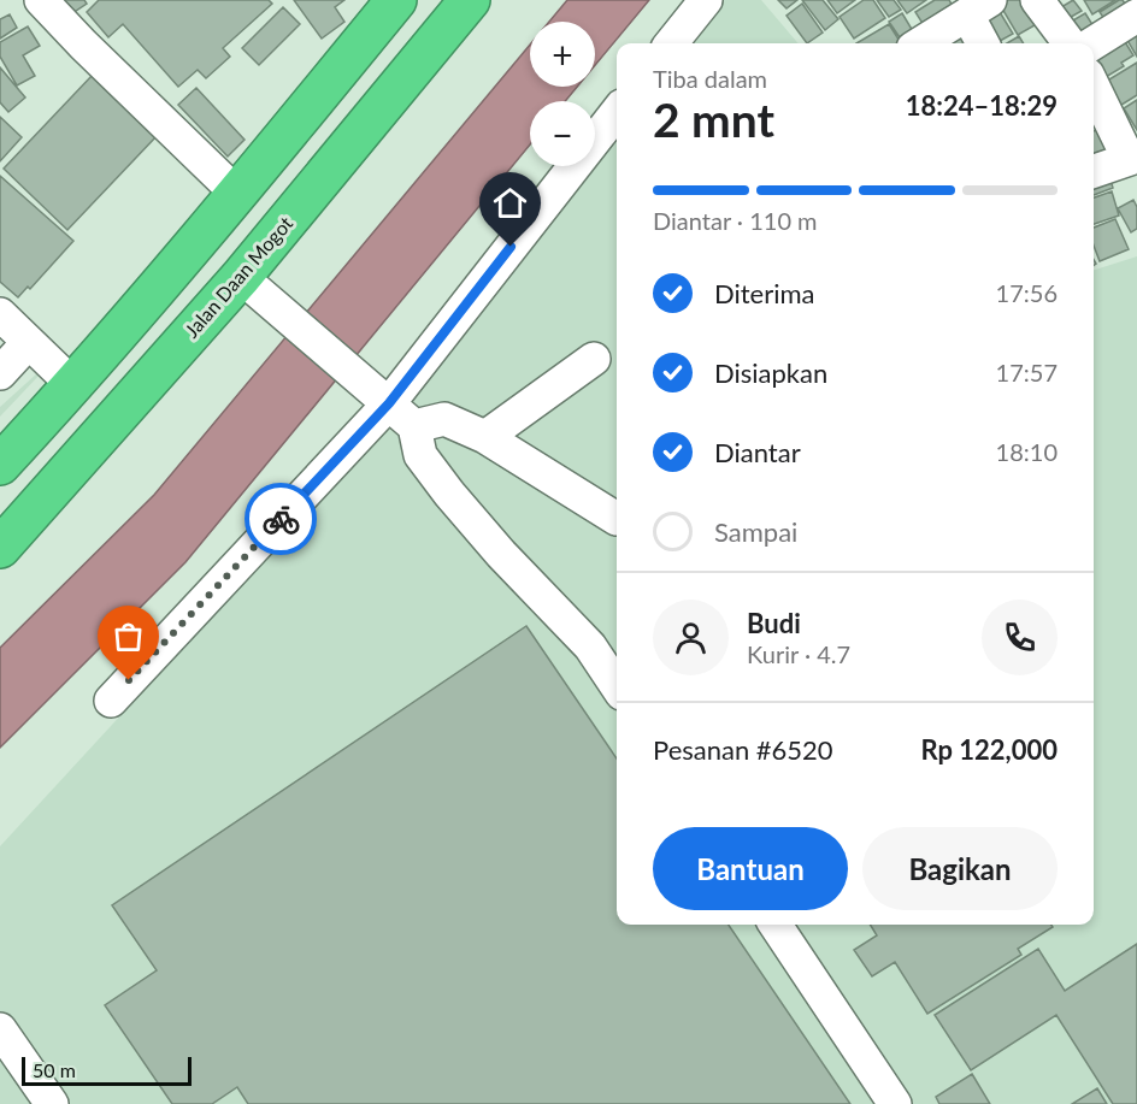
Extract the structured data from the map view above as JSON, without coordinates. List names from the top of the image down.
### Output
{
  "streets": {
    "highway": ["Jalan Daan Mogot"]
  },
  "scale_bar": "50 m",
  "page": {
    "map_buttons": ["+", "−"],
    "heading": ["2 mnt", "Tiba dalam", "18:24–18:29"],
    "panel": [
      "Budi",
      "Kurir · 4.7",
      "Pesanan #6520",
      "Rp 122,000"
    ],
    "bar": "Diantar · 110 m",
    "list": [
      ["Diterima", "17:56"],
      ["Disiapkan", "17:57"],
      ["Diantar", "18:10"],
      "Sampai"
    ],
    "buttons": ["Bantuan", "Bagikan"],
    "scale": "50 m"
  }
}
